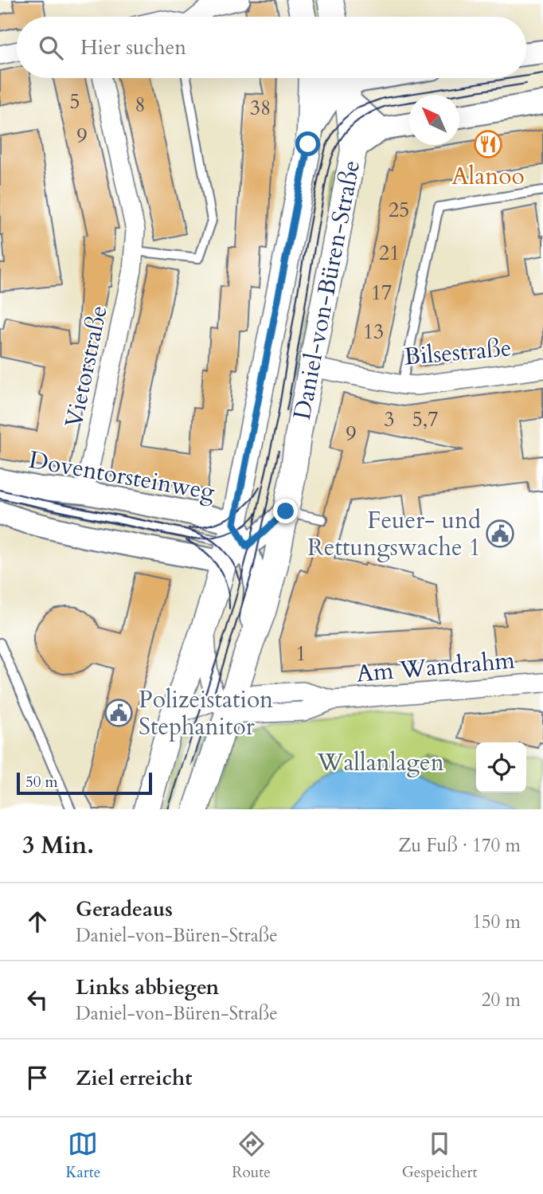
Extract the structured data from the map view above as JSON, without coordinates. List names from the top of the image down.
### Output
{
  "streets": {
    "main road": ["Daniel-von-Büren-Straße"],
    "street": [
      "Bilsestraße",
      "Vietorstraße",
      "Doventorsteinweg",
      "Am Wandrahm"
    ]
  },
  "crossings": [
    ["Daniel-von-Büren-Straße", "Bilsestraße"],
    ["Daniel-von-Büren-Straße", "Doventorsteinweg"],
    ["Daniel-von-Büren-Straße", "Am Wandrahm"],
    ["Vietorstraße", "Doventorsteinweg"]
  ],
  "parks": ["Wallanlagen"],
  "places": {
    "restaurant": ["Alanoo"],
    "public building": ["Feuer- und Rettungswache 1", "Polizeistation Stephanitor"]
  },
  "house_numbers": [
    "5",
    "8",
    "38",
    "9",
    "25",
    "21",
    "17",
    "13",
    "3",
    "5,7",
    "9",
    "1"
  ],
  "scale_bar": "50 m",
  "north": "top left",
  "page": {
    "search": "Hier suchen",
    "scale": "50 m",
    "heading": ["3 Min.", "Zu Fuß · 170 m"],
    "list": [
      ["Geradeaus", "Daniel-von-Büren-Straße", "150 m"],
      ["Links abbiegen", "Daniel-von-Büren-Straße", "20 m"],
      "Ziel erreicht"
    ],
    "nav": ["Karte", "Route", "Gespeichert"]
  }
}
